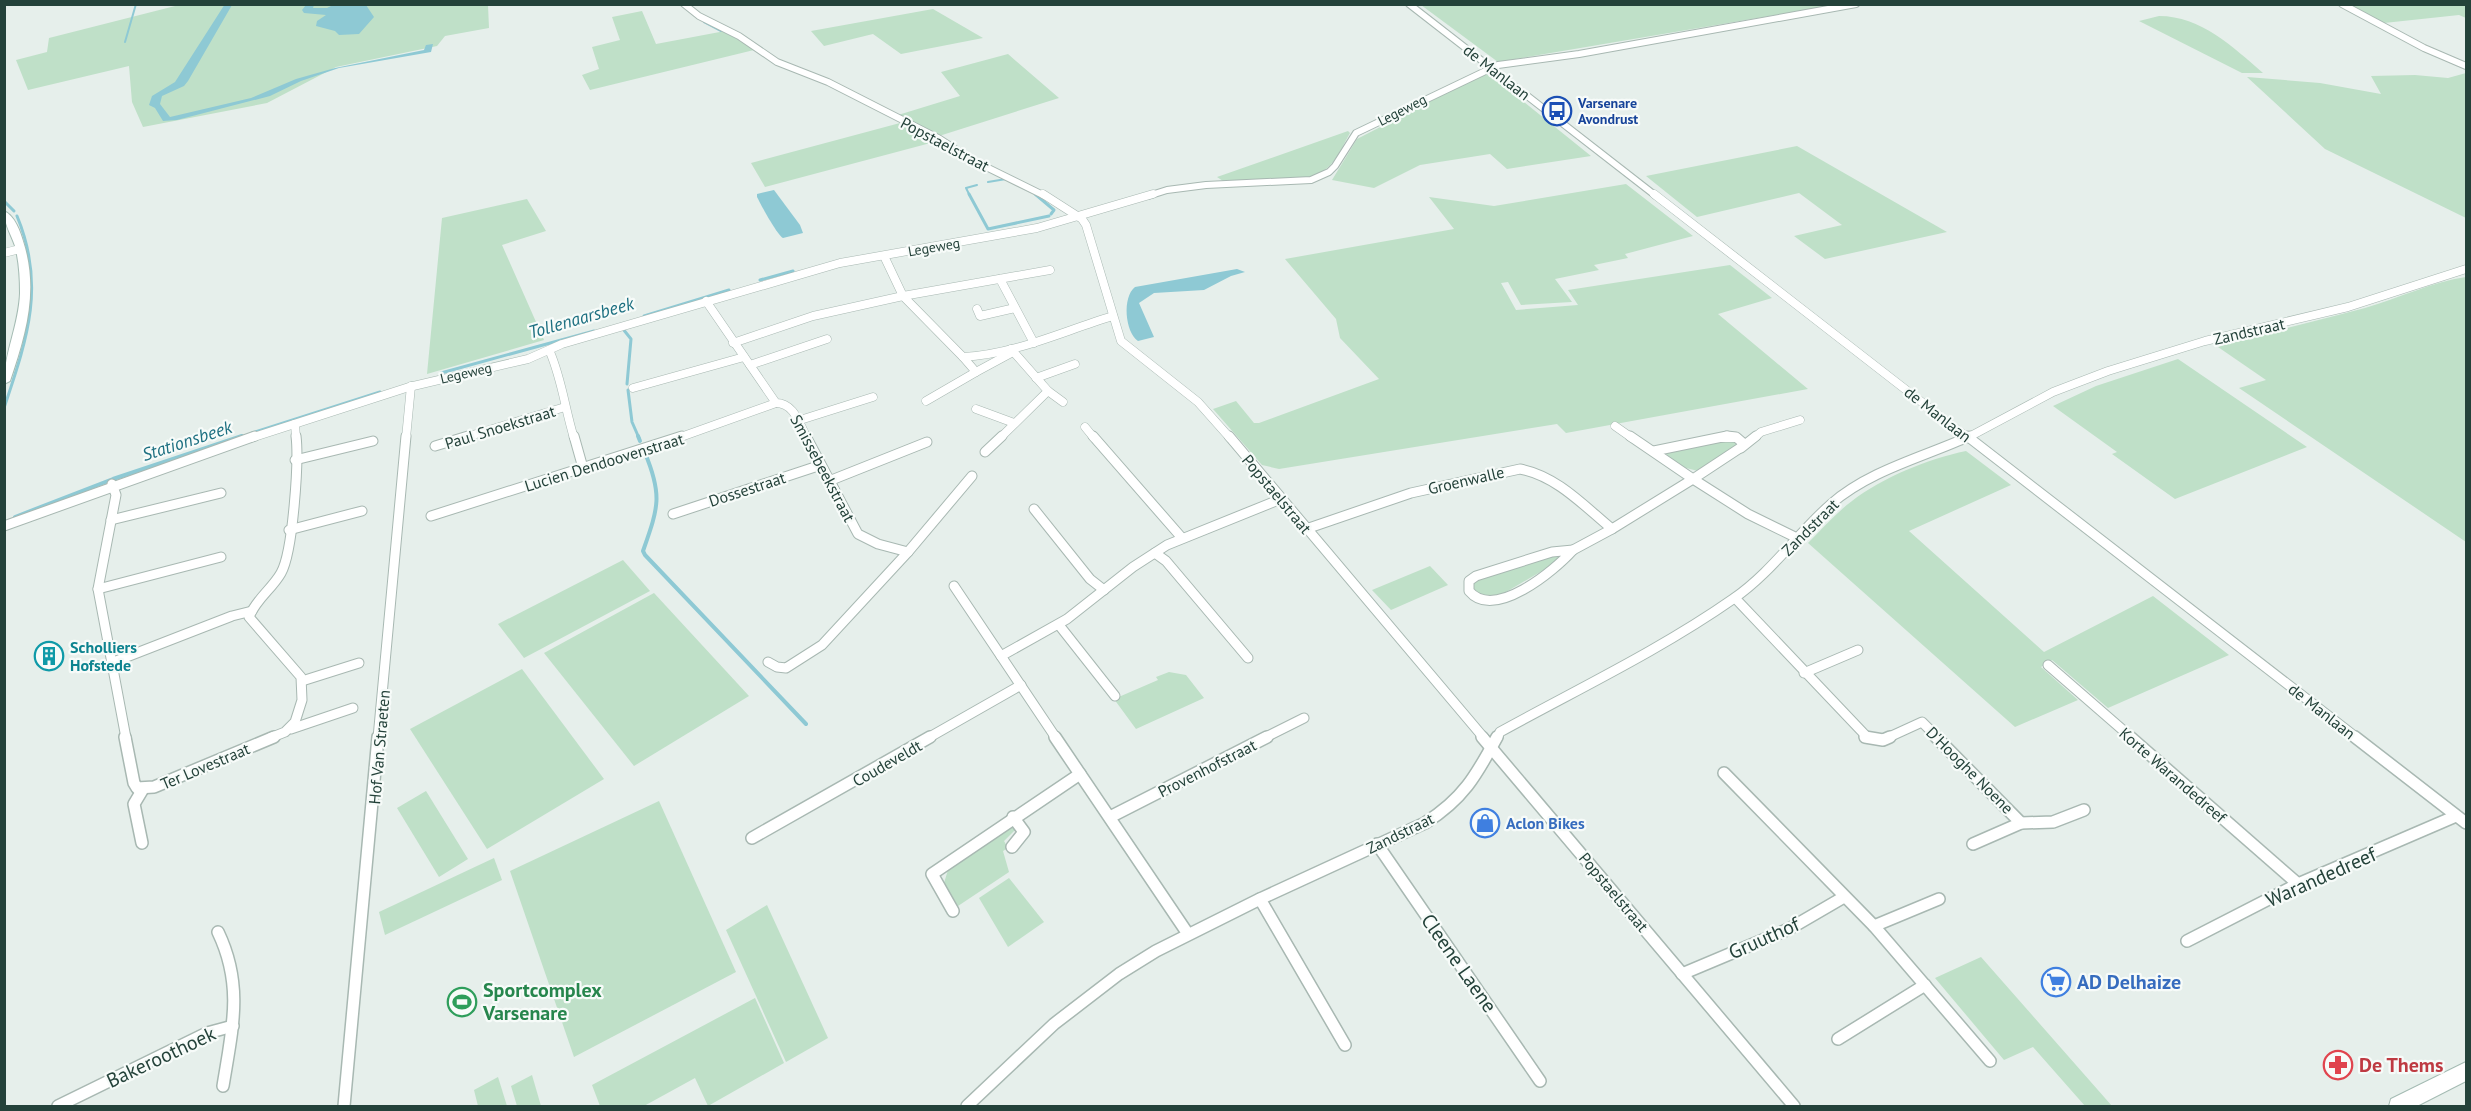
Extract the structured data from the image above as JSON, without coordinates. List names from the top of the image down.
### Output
{
  "streets": {
    "street": [
      "de Manlaan",
      "Legeweg",
      "Popstaelstraat",
      "Zandstraat",
      "Paul Snoekstraat",
      "Lucien Dendoovenstraat",
      "Smissebeekstraat",
      "Groenwalle",
      "Dossestraat",
      "Hof Van Straeten",
      "Coudeveldt",
      "Ter Lovestraat",
      "Provenhofstraat",
      "D'Hooghe Noene",
      "Korte Warandedreef",
      "Warandedreef",
      "Gruuthof",
      "Cleene Laene",
      "Bakeroothoek"
    ]
  },
  "crossings": [
    ["de Manlaan", "Legeweg"],
    ["de Manlaan", "Zandstraat"],
    ["de Manlaan", "Warandedreef"],
    ["Legeweg", "Popstaelstraat"],
    ["Legeweg", "Smissebeekstraat"],
    ["Legeweg", "Hof Van Straeten"],
    ["Legeweg", "Ter Lovestraat"],
    ["Popstaelstraat", "Zandstraat"],
    ["Popstaelstraat", "Groenwalle"],
    ["Popstaelstraat", "Gruuthof"],
    ["Zandstraat", "D'Hooghe Noene"],
    ["Zandstraat", "Cleene Laene"],
    ["Lucien Dendoovenstraat", "Smissebeekstraat"],
    ["Smissebeekstraat", "Dossestraat"],
    ["Korte Warandedreef", "Warandedreef"]
  ],
  "water": ["Tollenaarsbeek", "Stationsbeek"],
  "places": {
    "bus stop": ["Varsenare Avondrust"],
    "building": ["Scholliers Hofstede"],
    "shop": ["Aclon Bikes"],
    "supermarket": ["AD Delhaize"],
    "sports": ["Sportcomplex Varsenare"],
    "pharmacy": ["De Thems"]
  }
}
